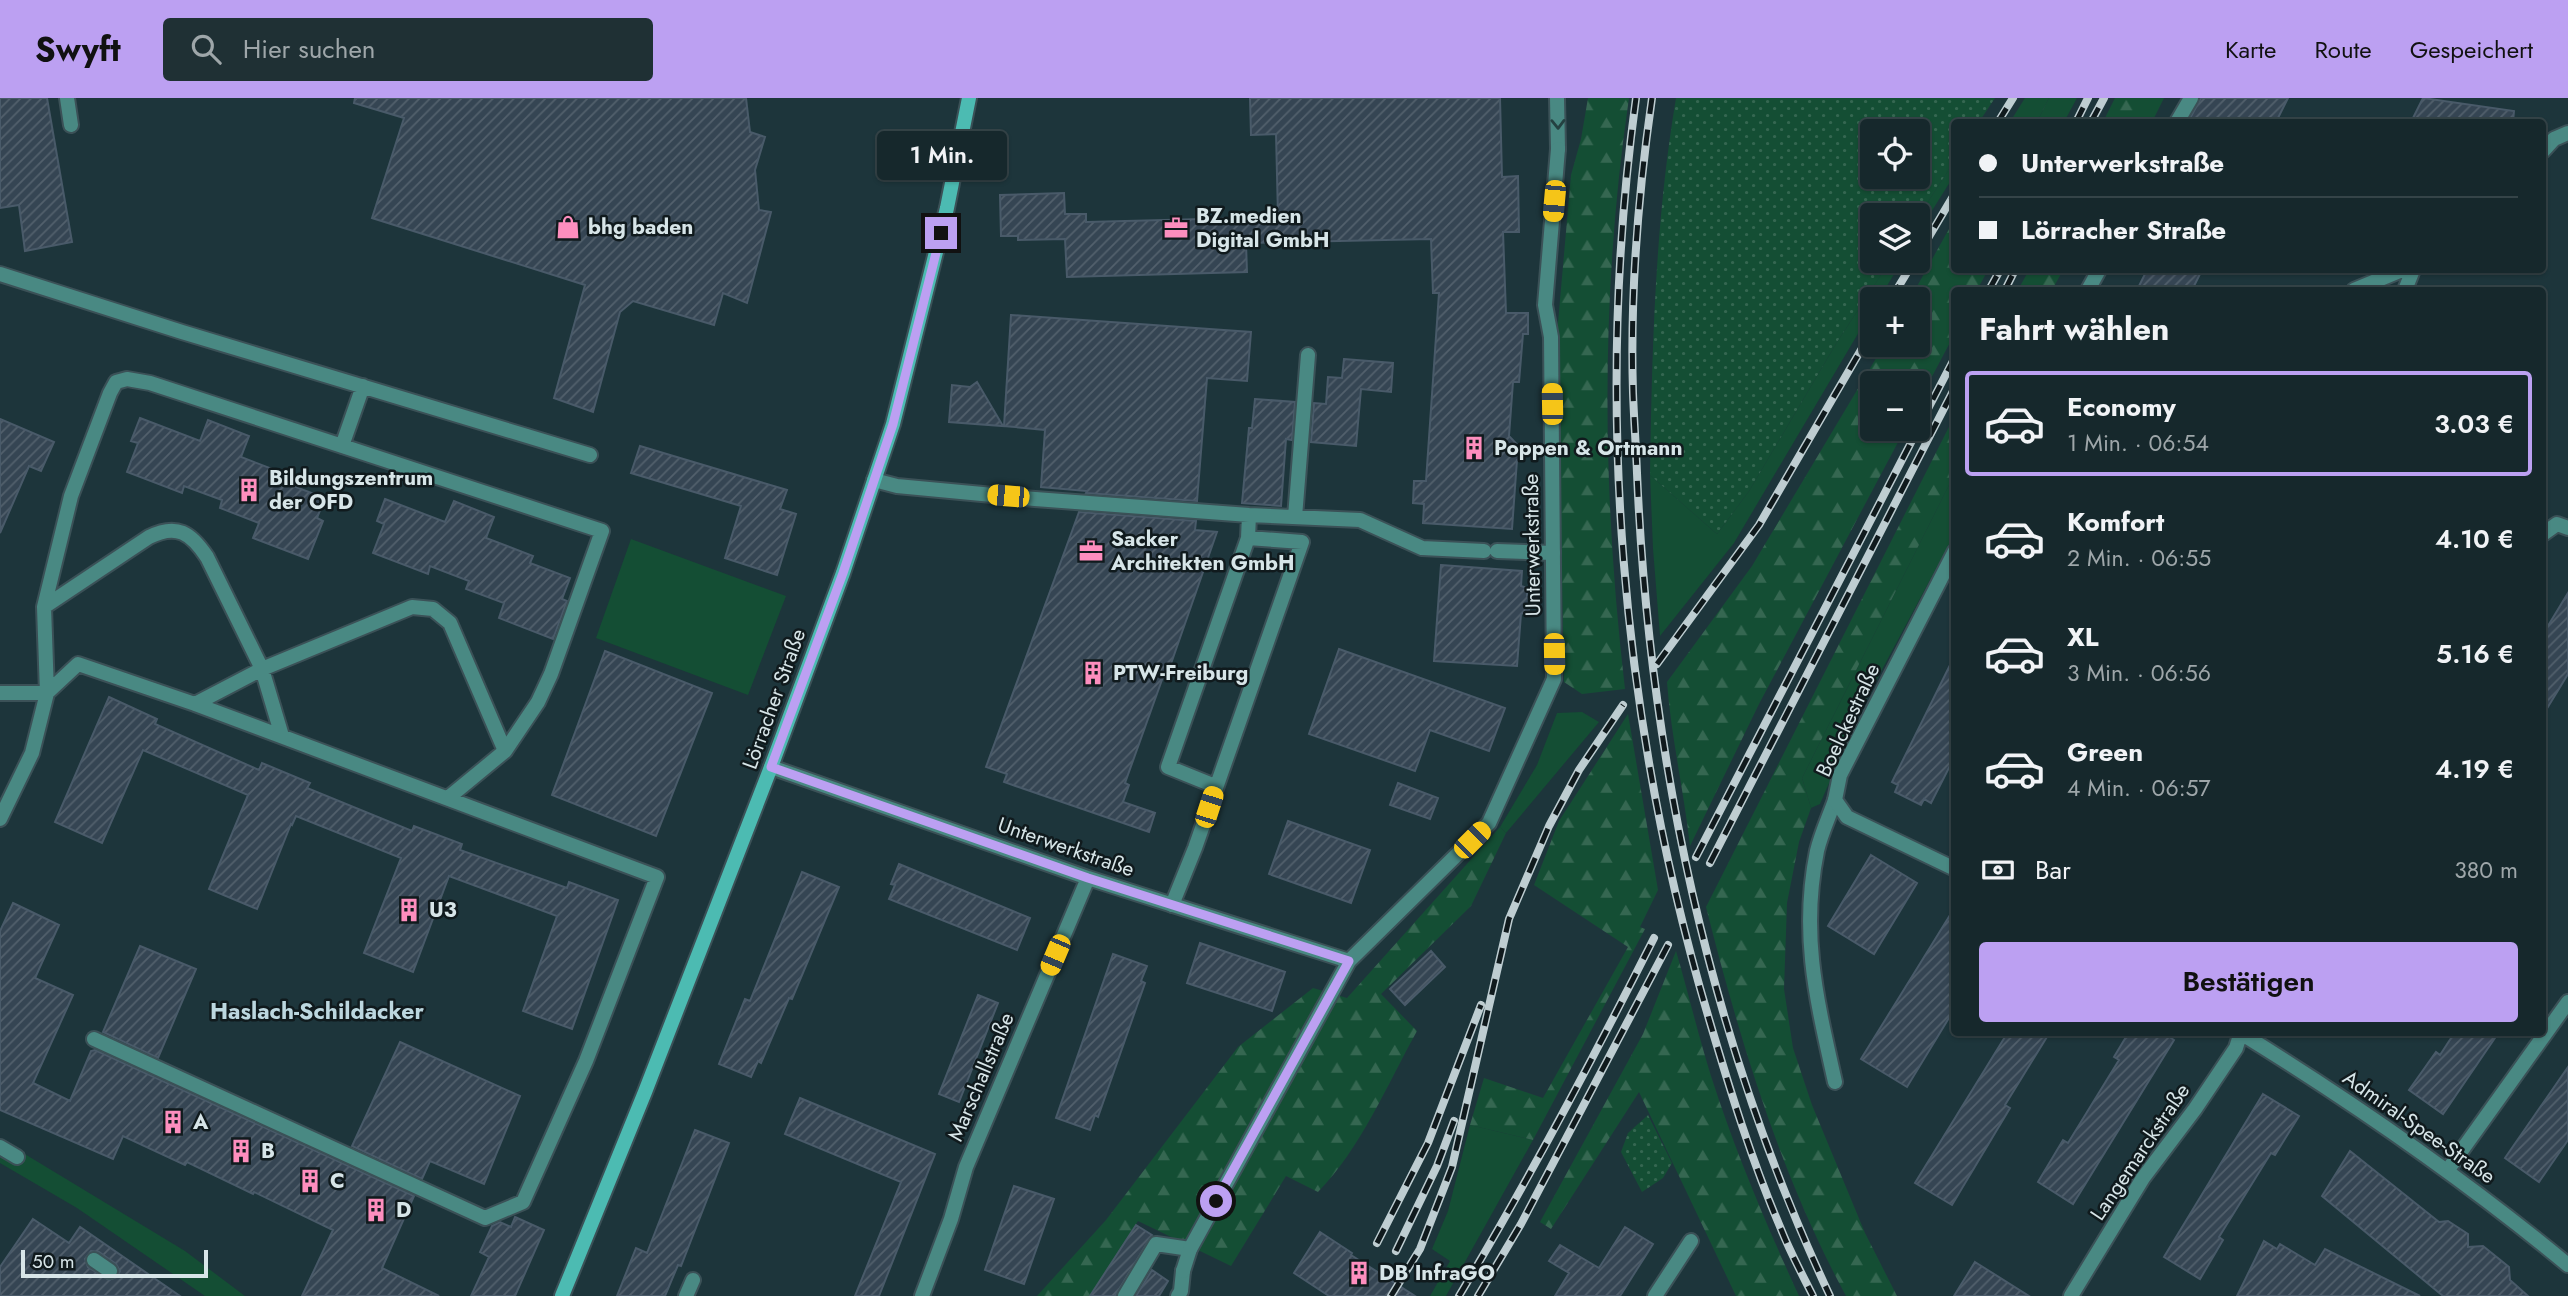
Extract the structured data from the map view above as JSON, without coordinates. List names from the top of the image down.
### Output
{
  "streets": {
    "street": [
      "Unterwerkstraße",
      "Lörracher Straße",
      "Boelckestraße",
      "Marschallstraße",
      "Admiral-Spee-Straße",
      "Langemarckstraße"
    ]
  },
  "crossings": [
    ["Unterwerkstraße", "Lörracher Straße"],
    ["Unterwerkstraße", "Marschallstraße"]
  ],
  "districts": ["Haslach-Schildacker"],
  "places": {
    "shop": ["bhg baden"],
    "office": ["BZ.medien Digital GmbH", "Sacker Architekten GmbH"],
    "building": [
      "Poppen & Ortmann",
      "Bildungszentrum der OFD",
      "PTW-Freiburg",
      "U3",
      "A",
      "B",
      "C",
      "D",
      "DB InfraGO"
    ]
  },
  "scale_bar": "50 m",
  "page": {
    "header": "Swyft",
    "search": "Hier suchen",
    "nav": ["Karte", "Route", "Gespeichert"],
    "map_buttons": ["+", "−"],
    "banner": ["Unterwerkstraße", "Lörracher Straße"],
    "bubble": "1 Min.",
    "heading": "Fahrt wählen",
    "list": [
      {
        "name": "Economy",
        "note": "1 Min. · 06:54",
        "value": "3.03 €"
      },
      {
        "name": "Komfort",
        "note": "2 Min. · 06:55",
        "value": "4.10 €"
      },
      {
        "name": "XL",
        "note": "3 Min. · 06:56",
        "value": "5.16 €"
      },
      {
        "name": "Green",
        "note": "4 Min. · 06:57",
        "value": "4.19 €"
      }
    ],
    "pay": ["Bar", "380 m"],
    "buttons": "Bestätigen",
    "scale": "50 m"
  }
}
